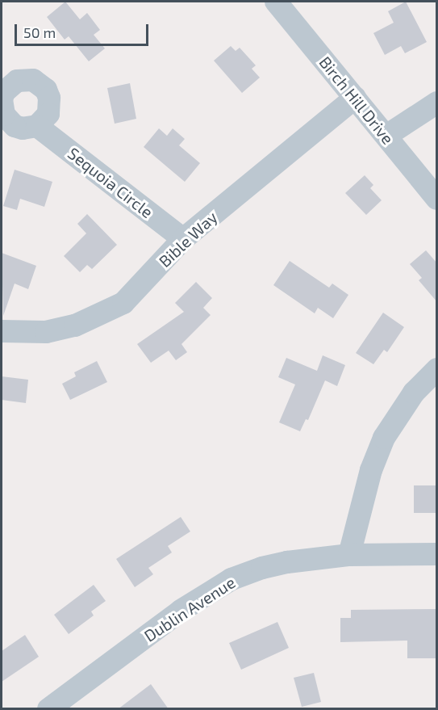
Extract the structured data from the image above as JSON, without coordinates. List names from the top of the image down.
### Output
{
  "streets": {
    "street": [
      "Birch Hill Drive",
      "Sequoia Circle",
      "Bible Way",
      "Dublin Avenue"
    ]
  },
  "crossings": [
    ["Birch Hill Drive", "Bible Way"],
    ["Sequoia Circle", "Bible Way"]
  ],
  "scale_bar": "50 m"
}
